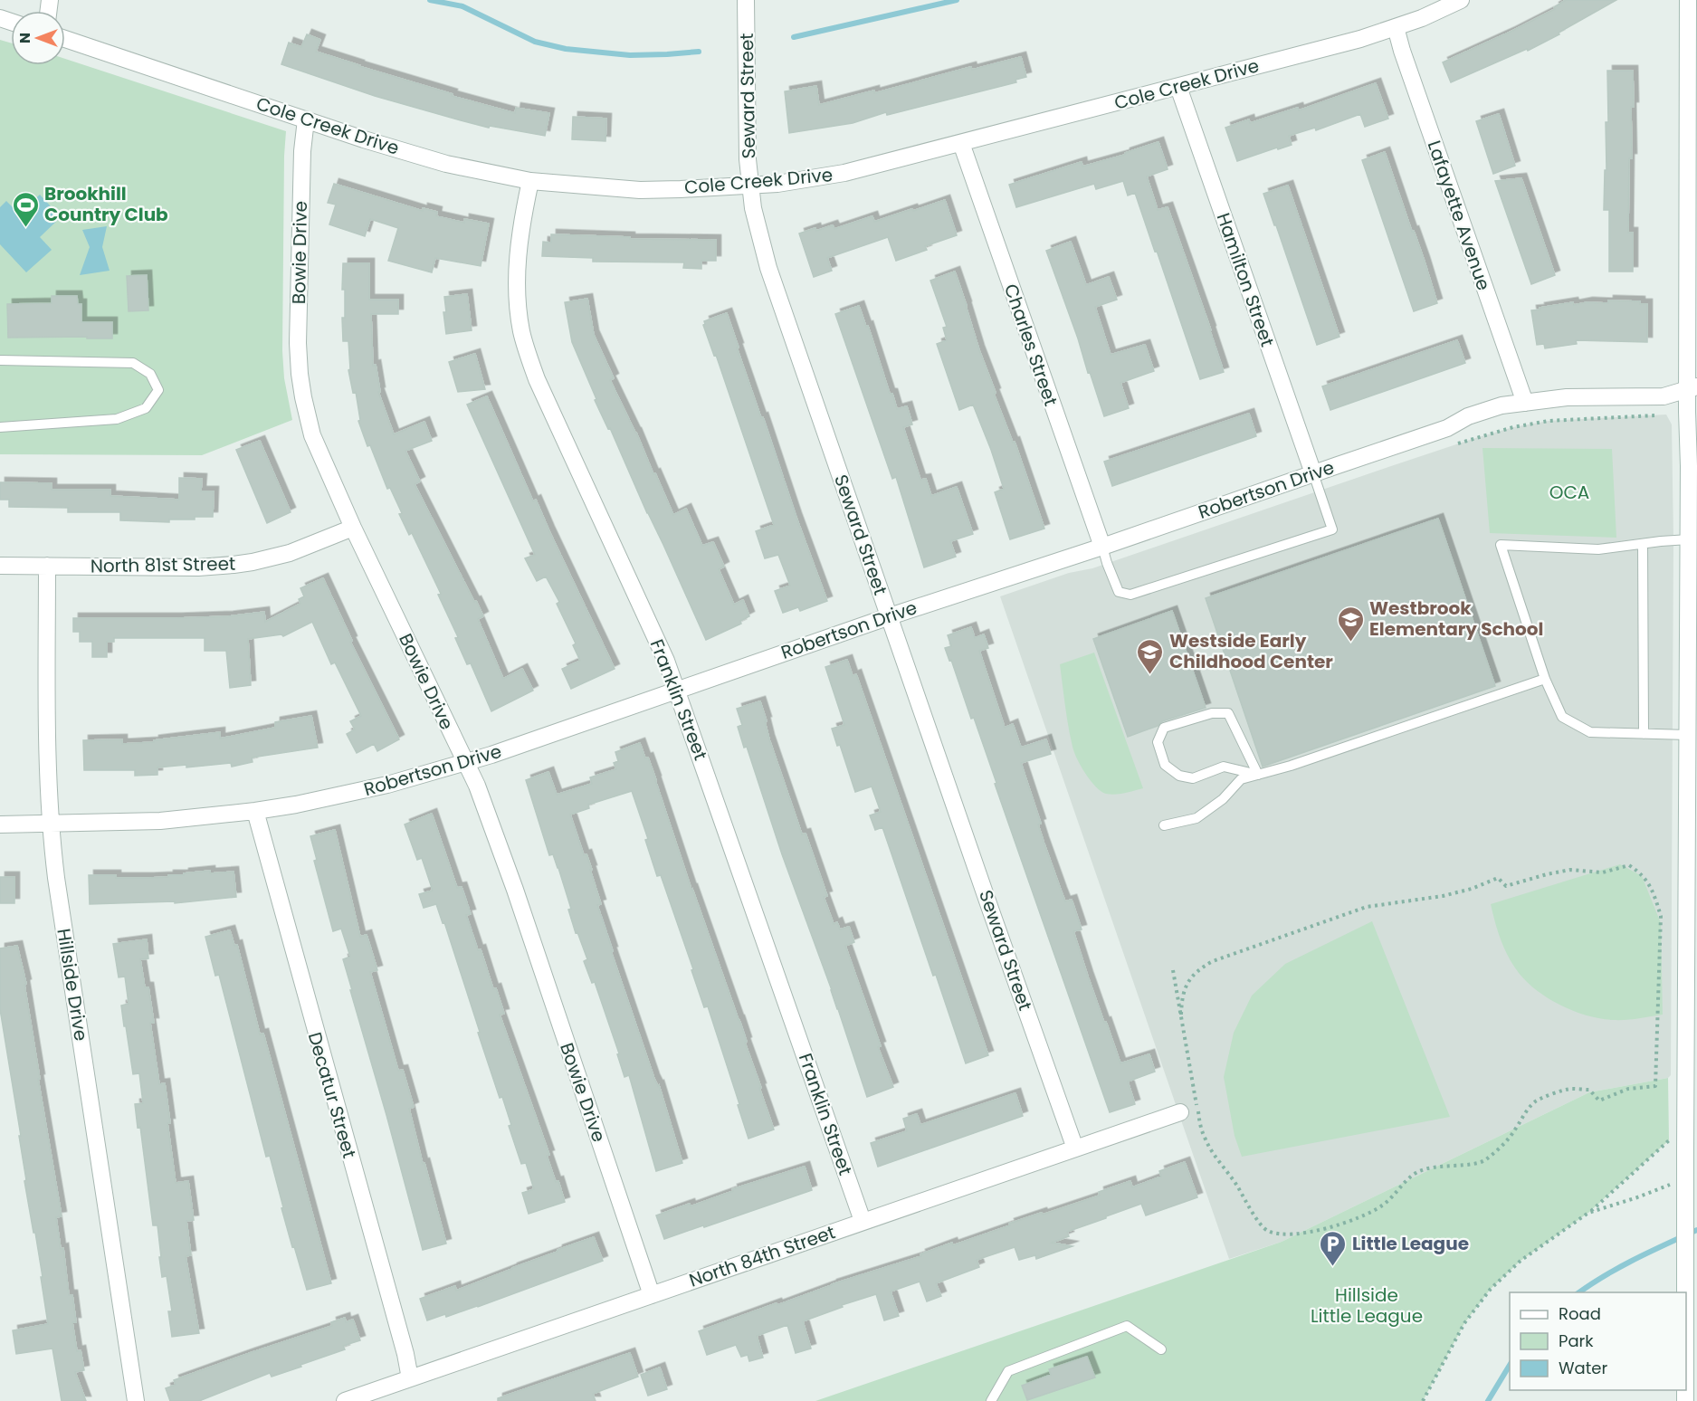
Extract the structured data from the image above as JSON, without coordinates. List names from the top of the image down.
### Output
{
  "streets": {
    "street": [
      "Cole Creek Drive",
      "Seward Street",
      "Lafayette Avenue",
      "Bowie Drive",
      "Hamilton Street",
      "Charles Street",
      "Robertson Drive",
      "North 81st Street",
      "Franklin Street",
      "Hillside Drive",
      "Decatur Street",
      "North 84th Street"
    ]
  },
  "crossings": [
    ["Cole Creek Drive", "Seward Street"],
    ["Cole Creek Drive", "Lafayette Avenue"],
    ["Cole Creek Drive", "Bowie Drive"],
    ["Cole Creek Drive", "Hamilton Street"],
    ["Cole Creek Drive", "Charles Street"],
    ["Cole Creek Drive", "Franklin Street"],
    ["Seward Street", "Robertson Drive"],
    ["Seward Street", "North 84th Street"],
    ["Lafayette Avenue", "Robertson Drive"],
    ["Bowie Drive", "Robertson Drive"],
    ["Bowie Drive", "North 81st Street"],
    ["Bowie Drive", "North 84th Street"],
    ["Hamilton Street", "Robertson Drive"],
    ["Charles Street", "Robertson Drive"],
    ["Robertson Drive", "Franklin Street"],
    ["Robertson Drive", "Hillside Drive"],
    ["Robertson Drive", "Decatur Street"],
    ["North 81st Street", "Hillside Drive"],
    ["Franklin Street", "North 84th Street"],
    ["Decatur Street", "North 84th Street"]
  ],
  "parks": ["OCA", "Hillside Little League"],
  "places": {
    "sports": ["Brookhill Country Club"],
    "school or university": ["Westbrook Elementary School", "Westside Early Childhood Center"],
    "parking": ["Little League"]
  },
  "legend": ["Road", "Park", "Water"],
  "north": "left"
}
